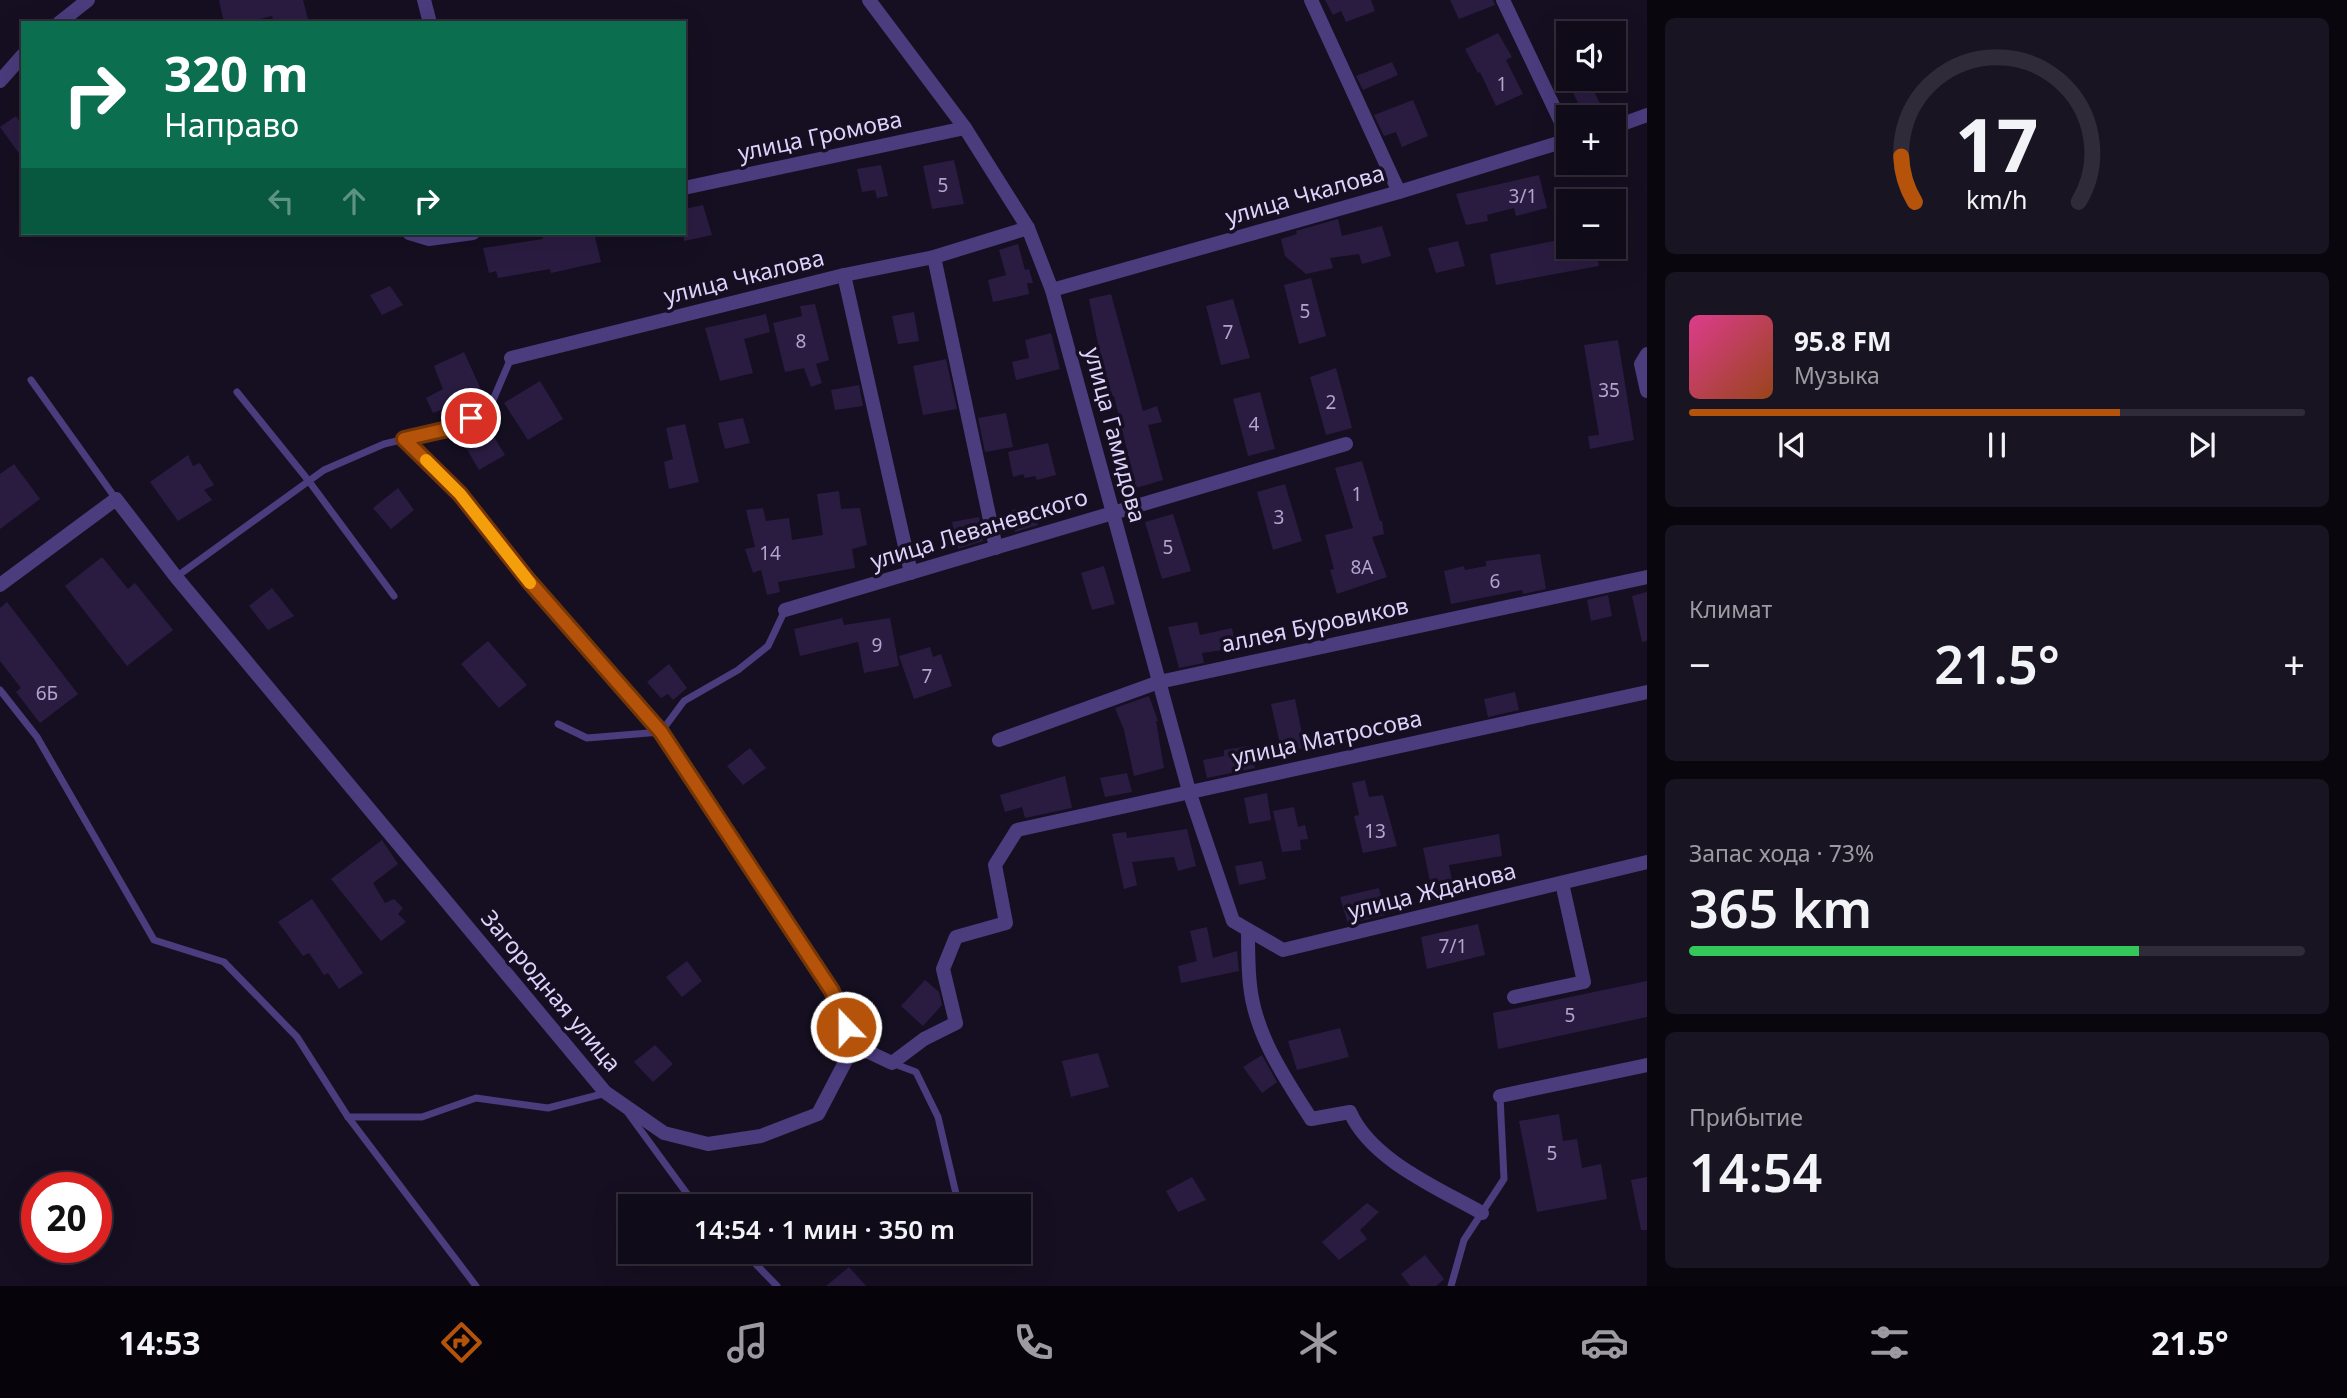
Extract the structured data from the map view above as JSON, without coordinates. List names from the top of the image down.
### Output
{
  "streets": {
    "street": [
      "улица Громова",
      "улица Чкалова",
      "улица Гамидова",
      "улица Леваневского",
      "аллея Буровиков",
      "улица Матросова",
      "улица Жданова",
      "Загородная улица"
    ]
  },
  "crossings": [
    ["улица Громова", "улица Гамидова"],
    ["улица Чкалова", "улица Гамидова"],
    ["улица Гамидова", "улица Леваневского"],
    ["улица Гамидова", "аллея Буровиков"],
    ["улица Гамидова", "улица Матросова"],
    ["улица Гамидова", "улица Жданова"]
  ],
  "house_numbers": [
    "1",
    "5",
    "3/1",
    "5",
    "7",
    "8",
    "35",
    "2",
    "4",
    "1",
    "3",
    "5",
    "14",
    "8А",
    "6",
    "9",
    "7",
    "6Б",
    "13",
    "7/1",
    "5",
    "5"
  ],
  "page": {
    "map_buttons": ["+", "−"],
    "turn": ["320 m", "Направо"],
    "song": ["95.8 FM", "Музыка"],
    "tile": [
      "Климат",
      ["Запас хода · 73%", "365 km"],
      ["Прибытие", "14:54"]
    ],
    "heat": ["−", "21.5°", "+"],
    "limit": "20",
    "trip": "14:54 · 1 мин · 350 m",
    "tabs": ["14:53", "21.5°"],
    "gauge": ["17", "km/h"]
  }
}
